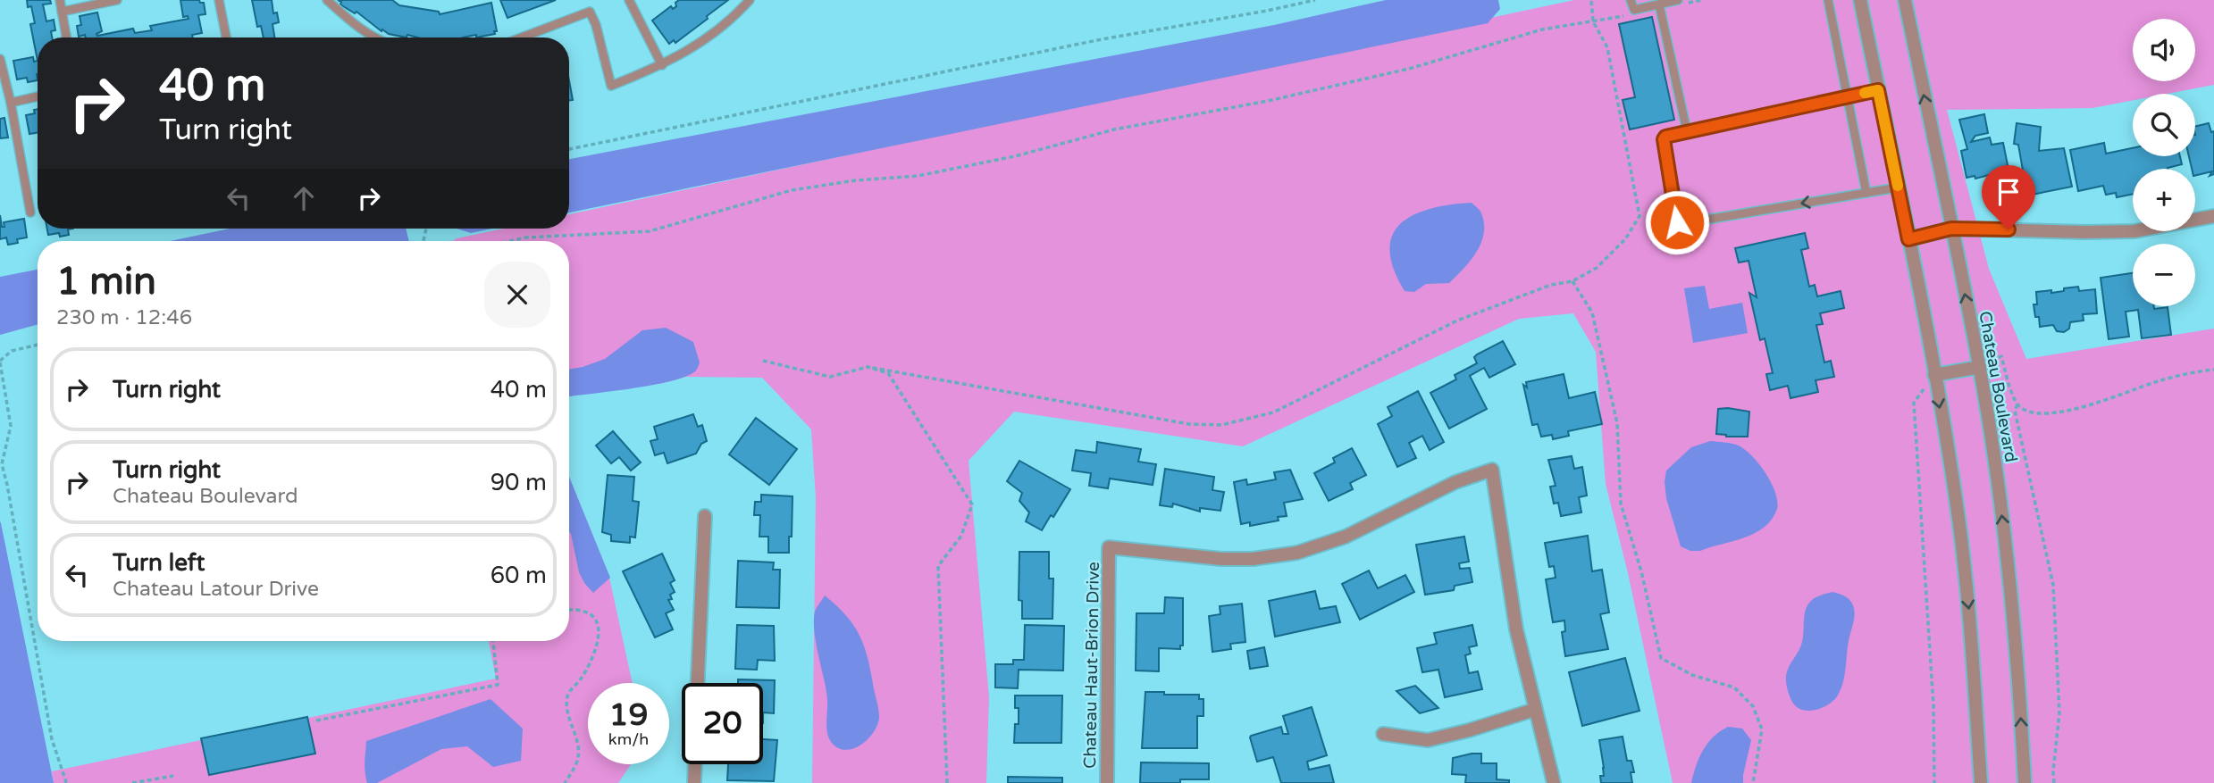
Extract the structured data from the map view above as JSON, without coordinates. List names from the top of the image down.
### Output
{
  "streets": {
    "street": ["Chateau Boulevard", "Chateau Haut-Brion Drive"]
  },
  "page": {
    "map_buttons": ["+", "−"],
    "turn": ["40 m", "Turn right"],
    "heading": ["1 min", "230 m · 12:46"],
    "list": [
      {
        "name": "Turn right",
        "value": "40 m"
      },
      {
        "name": "Turn right",
        "note": "Chateau Boulevard",
        "value": "90 m"
      },
      {
        "name": "Turn left",
        "note": "Chateau Latour Drive",
        "value": "60 m"
      }
    ],
    "speed": "19 km/h",
    "limit": "20"
  }
}
